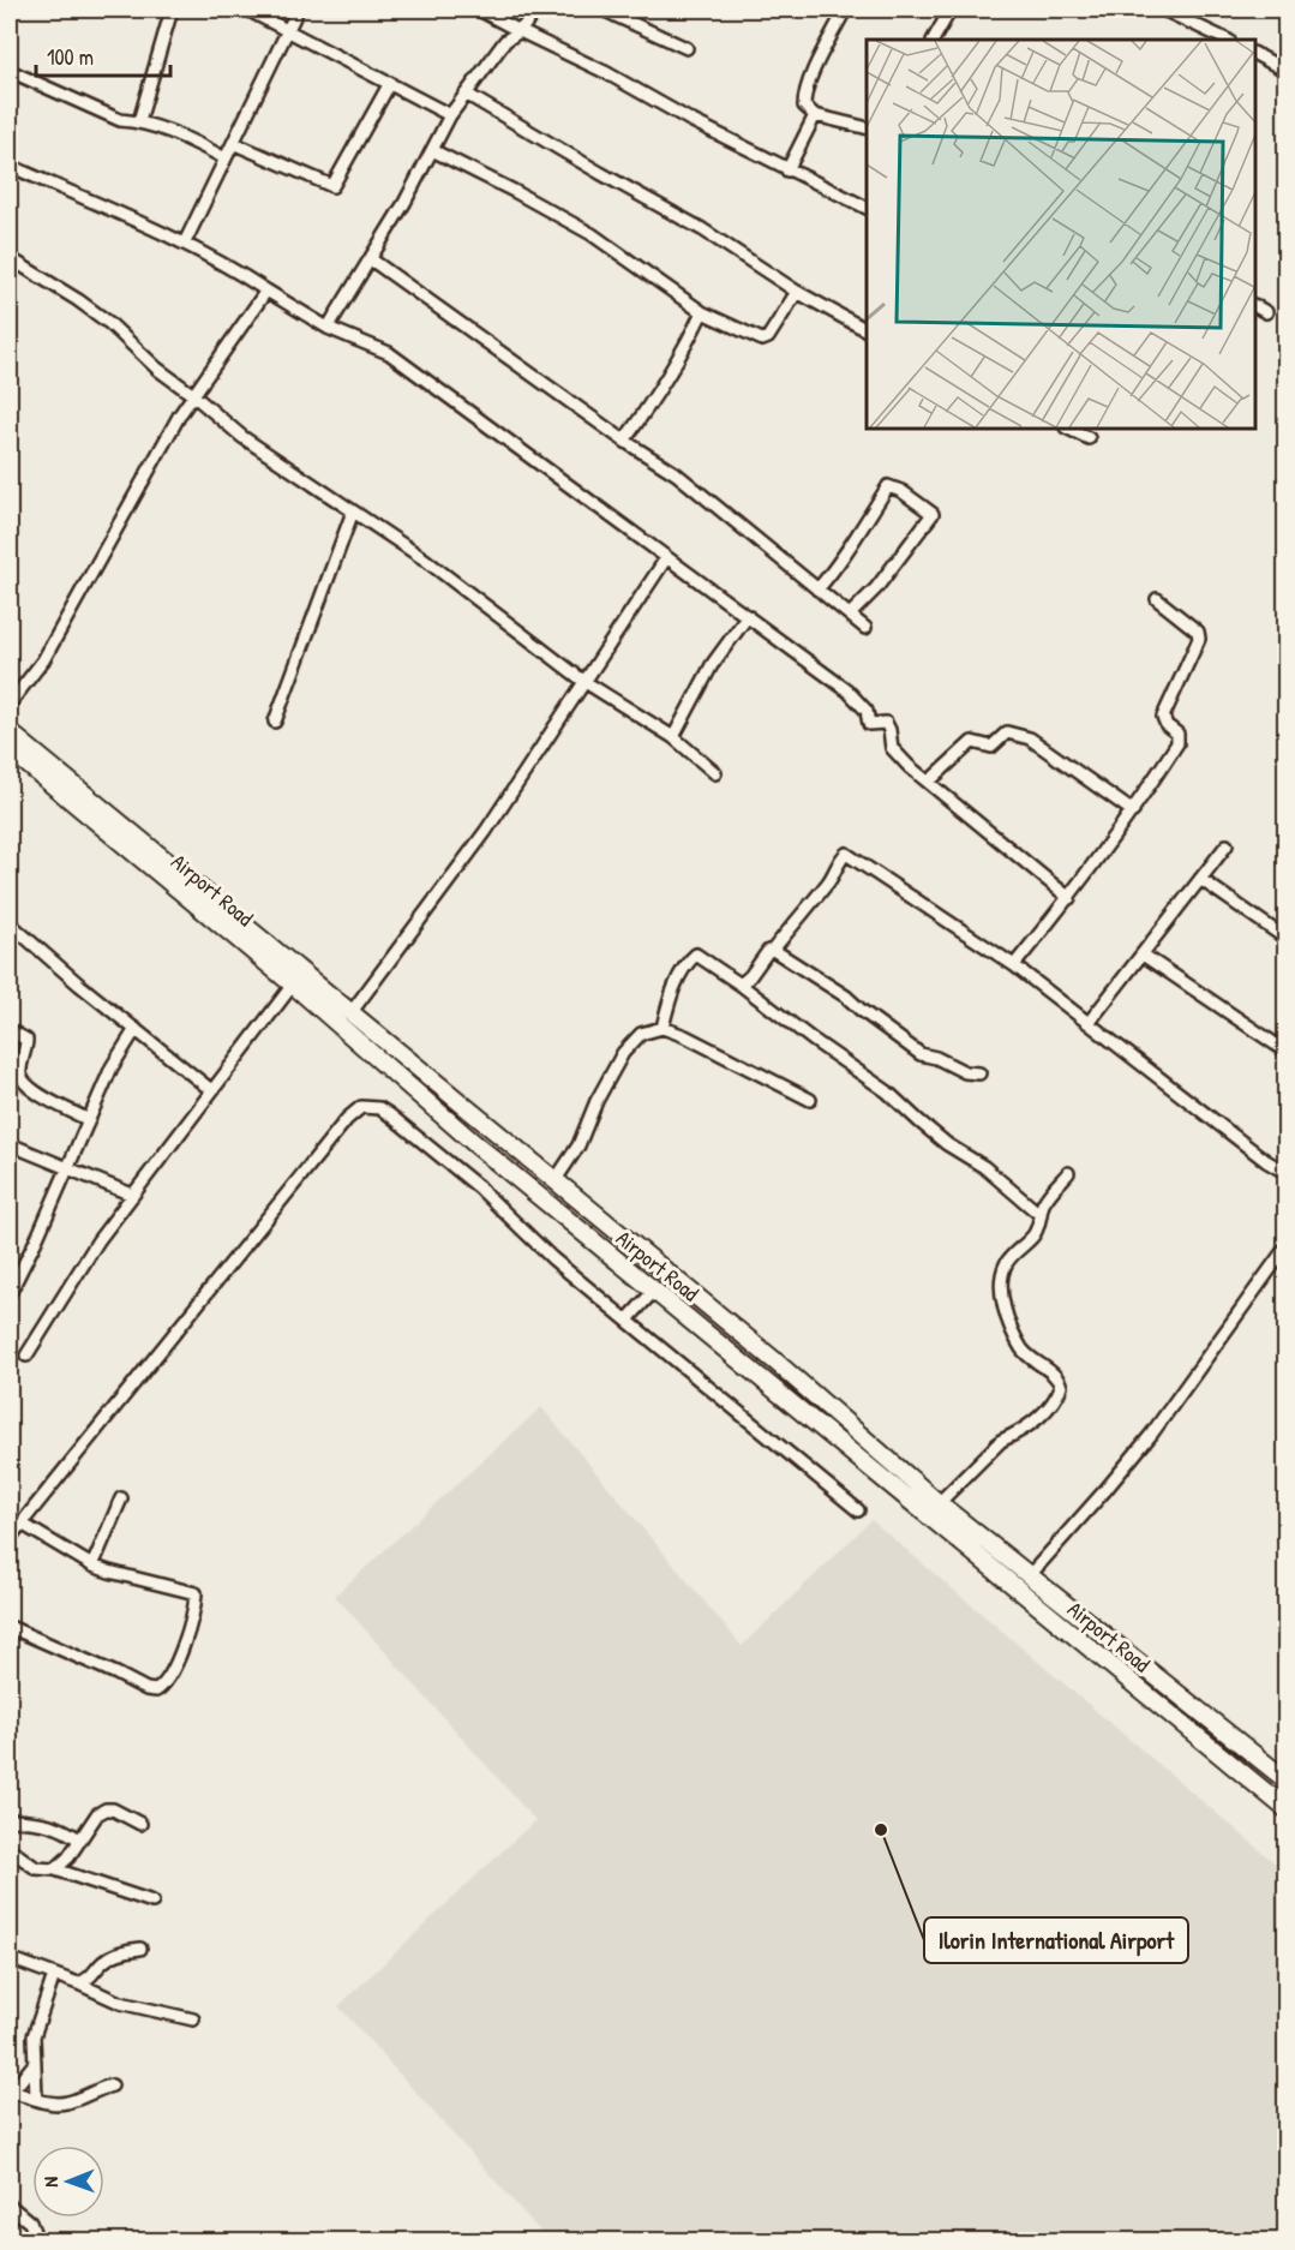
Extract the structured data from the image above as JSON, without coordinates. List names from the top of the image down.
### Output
{
  "streets": {
    "highway": ["Airport Road"]
  },
  "places": ["Ilorin International Airport"],
  "scale_bar": "100 m",
  "north": "left"
}
